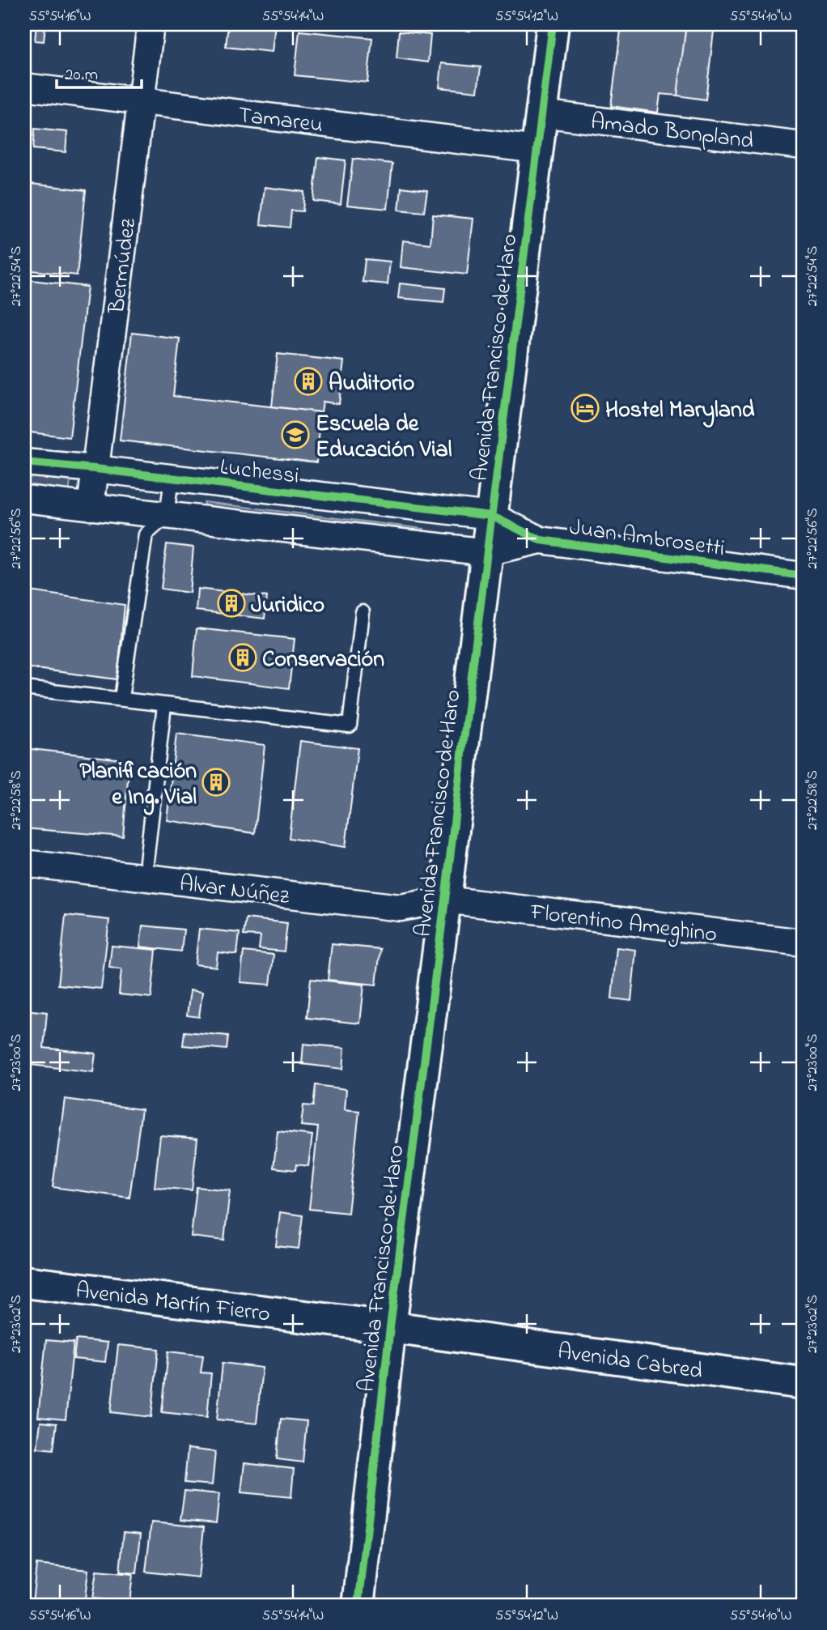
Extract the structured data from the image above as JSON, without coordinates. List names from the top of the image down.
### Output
{
  "streets": {
    "main road": ["Avenida Francisco de Haro", "Avenida Martín Fierro", "Avenida Cabred"],
    "street": [
      "Tamareu",
      "Amado Bonpland",
      "Bermúdez",
      "Luchessi",
      "Juan Ambrosetti",
      "Alvar Núñez",
      "Florentino Ameghino"
    ]
  },
  "crossings": [
    ["Tamareu", "Bermúdez"],
    ["Tamareu", "Avenida Francisco de Haro"],
    ["Amado Bonpland", "Avenida Francisco de Haro"],
    ["Bermúdez", "Luchessi"],
    ["Avenida Francisco de Haro", "Luchessi"],
    ["Avenida Francisco de Haro", "Juan Ambrosetti"],
    ["Avenida Francisco de Haro", "Alvar Núñez"],
    ["Avenida Francisco de Haro", "Florentino Ameghino"],
    ["Avenida Francisco de Haro", "Avenida Martín Fierro"],
    ["Avenida Francisco de Haro", "Avenida Cabred"],
    ["Luchessi", "Juan Ambrosetti"],
    ["Alvar Núñez", "Florentino Ameghino"],
    ["Avenida Martín Fierro", "Avenida Cabred"]
  ],
  "places": {
    "building": [
      "Auditorio",
      "Juridico",
      "Conservación",
      "Planificación e Ing. Vial"
    ],
    "hotel": ["Hostel Maryland"],
    "school or university": ["Escuela de Educación Vial"]
  },
  "scale_bar": "20 m",
  "coordinates": [
    "55°54'16\"W",
    "55°54'14\"W",
    "55°54'12\"W",
    "55°54'10\"W",
    "27°22'54\"S",
    "27°22'56\"S",
    "27°22'58\"S",
    "27°23'00\"S",
    "27°23'02\"S"
  ]
}
